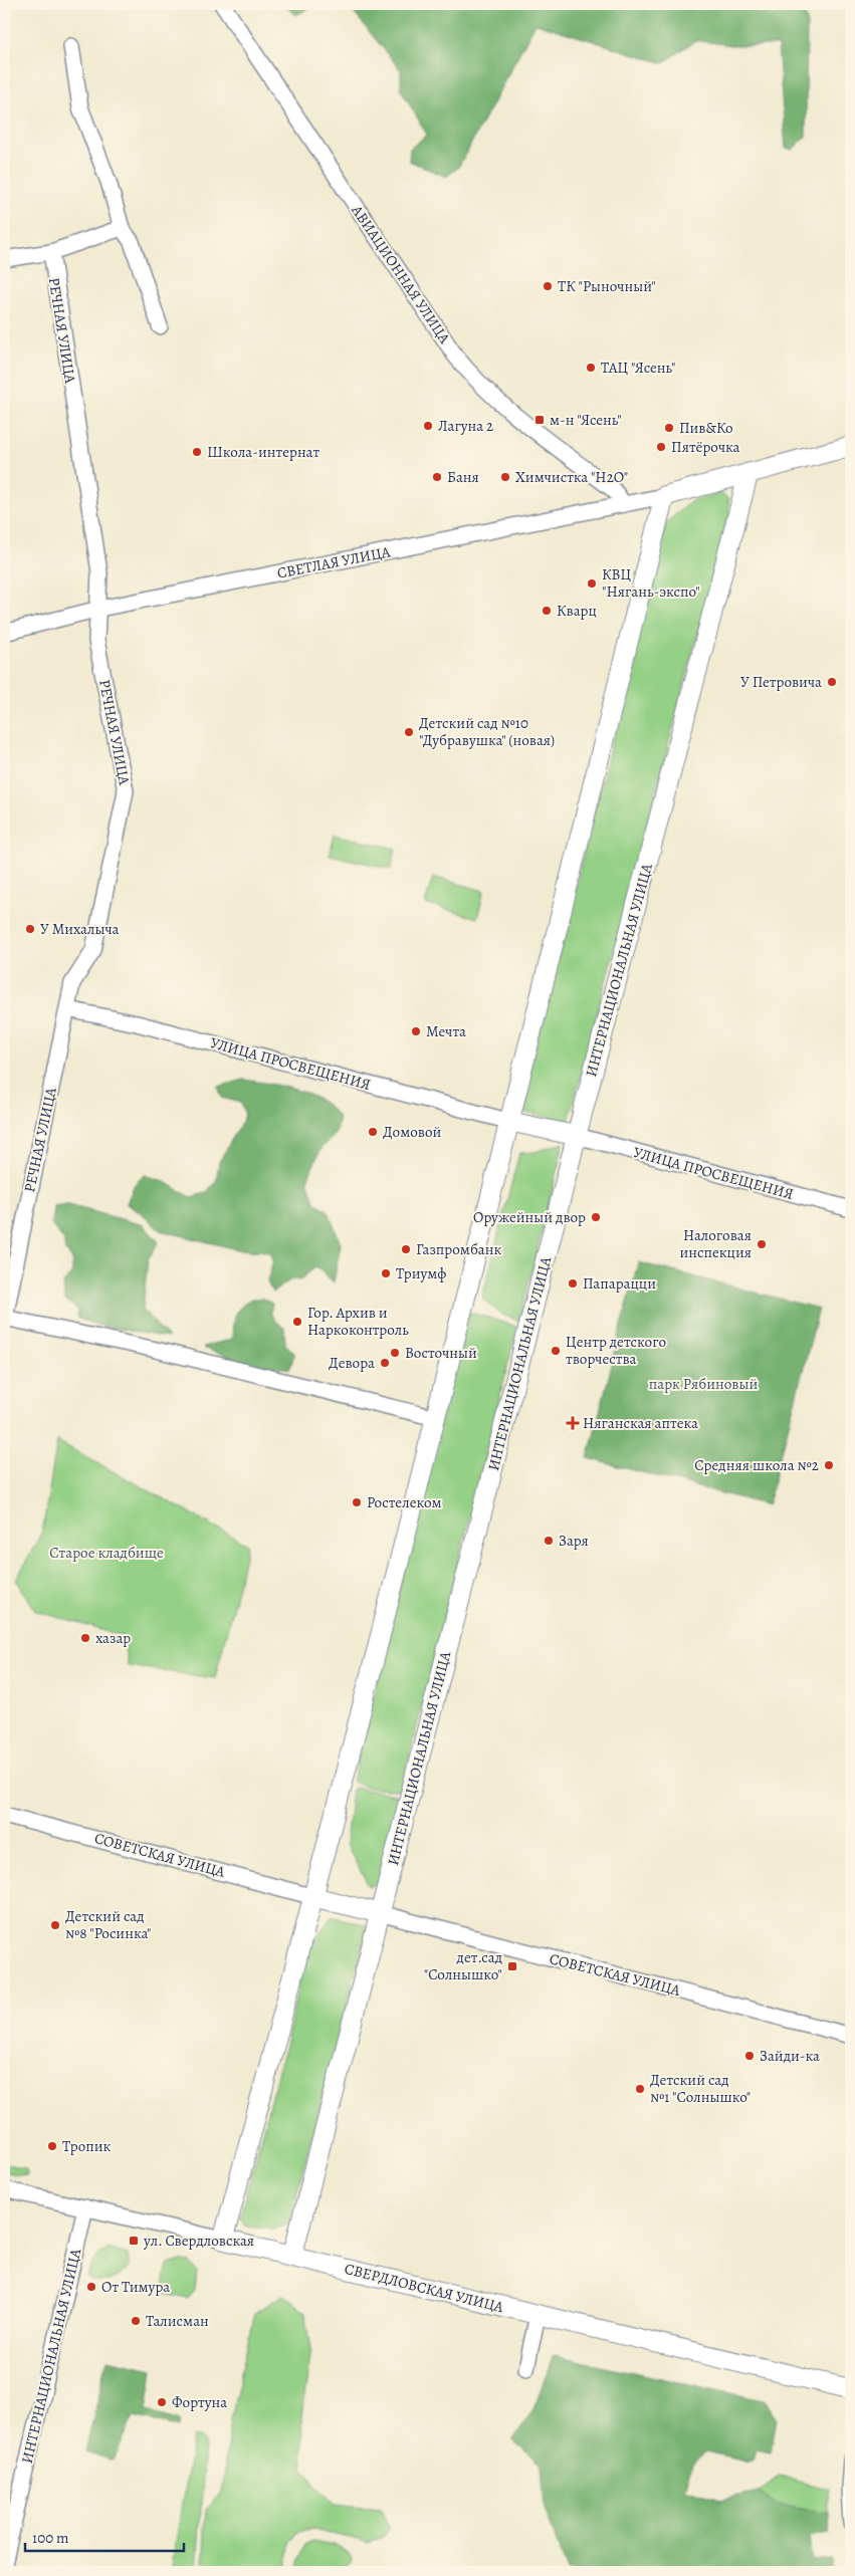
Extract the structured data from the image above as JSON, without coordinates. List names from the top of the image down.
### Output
{
  "streets": {
    "main road": ["ИНТЕРНАЦИОНАЛЬНАЯ УЛИЦА", "СВЕРДЛОВСКАЯ УЛИЦА"],
    "street": [
      "АВИАЦИОННАЯ УЛИЦА",
      "РЕЧНАЯ УЛИЦА",
      "СВЕТЛАЯ УЛИЦА",
      "УЛИЦА ПРОСВЕЩЕНИЯ",
      "СОВЕТСКАЯ УЛИЦА"
    ]
  },
  "crossings": [
    ["АВИАЦИОННАЯ УЛИЦА", "СВЕТЛАЯ УЛИЦА"],
    ["РЕЧНАЯ УЛИЦА", "СВЕТЛАЯ УЛИЦА"],
    ["РЕЧНАЯ УЛИЦА", "УЛИЦА ПРОСВЕЩЕНИЯ"],
    ["ИНТЕРНАЦИОНАЛЬНАЯ УЛИЦА", "УЛИЦА ПРОСВЕЩЕНИЯ"],
    ["ИНТЕРНАЦИОНАЛЬНАЯ УЛИЦА", "СОВЕТСКАЯ УЛИЦА"],
    ["ИНТЕРНАЦИОНАЛЬНАЯ УЛИЦА", "СВЕРДЛОВСКАЯ УЛИЦА"]
  ],
  "parks": ["парк Рябиновый", "Старое кладбище"],
  "places": {
    "other": [
      "ТК \"Рыночный\"",
      "ТАЦ \"Ясень\"",
      "Лагуна 2",
      "Пив&Ко",
      "Пятёрочка",
      "Школа-интернат",
      "Баня",
      "Химчистка \"H2O\"",
      "КВЦ \"Нягань-экспо\"",
      "Кварц",
      "У Петровича",
      "Детский сад №10 \"Дубравушка\" (новая)",
      "У Михалыча",
      "Мечта",
      "Домовой",
      "Оружейный двор",
      "Налоговая инспекция",
      "Газпромбанк",
      "Триумф",
      "Папарацци",
      "Гор. Архив и Наркоконтроль",
      "Центр детского творчества",
      "Восточный",
      "Девора",
      "Средняя школа №2",
      "Ростелеком",
      "Заря",
      "хазар",
      "Детский сад №8 \"Росинка\"",
      "Зайди-ка",
      "Детский сад №1 \"Солнышко\"",
      "Тропик",
      "От Тимура",
      "Талисман",
      "Фортуна"
    ],
    "transit": ["м-н \"Ясень\"", "дет.сад \"Солнышко\"", "ул. Свердловская"],
    "health": ["Няганская аптека"]
  },
  "scale_bar": "100 m"
}
